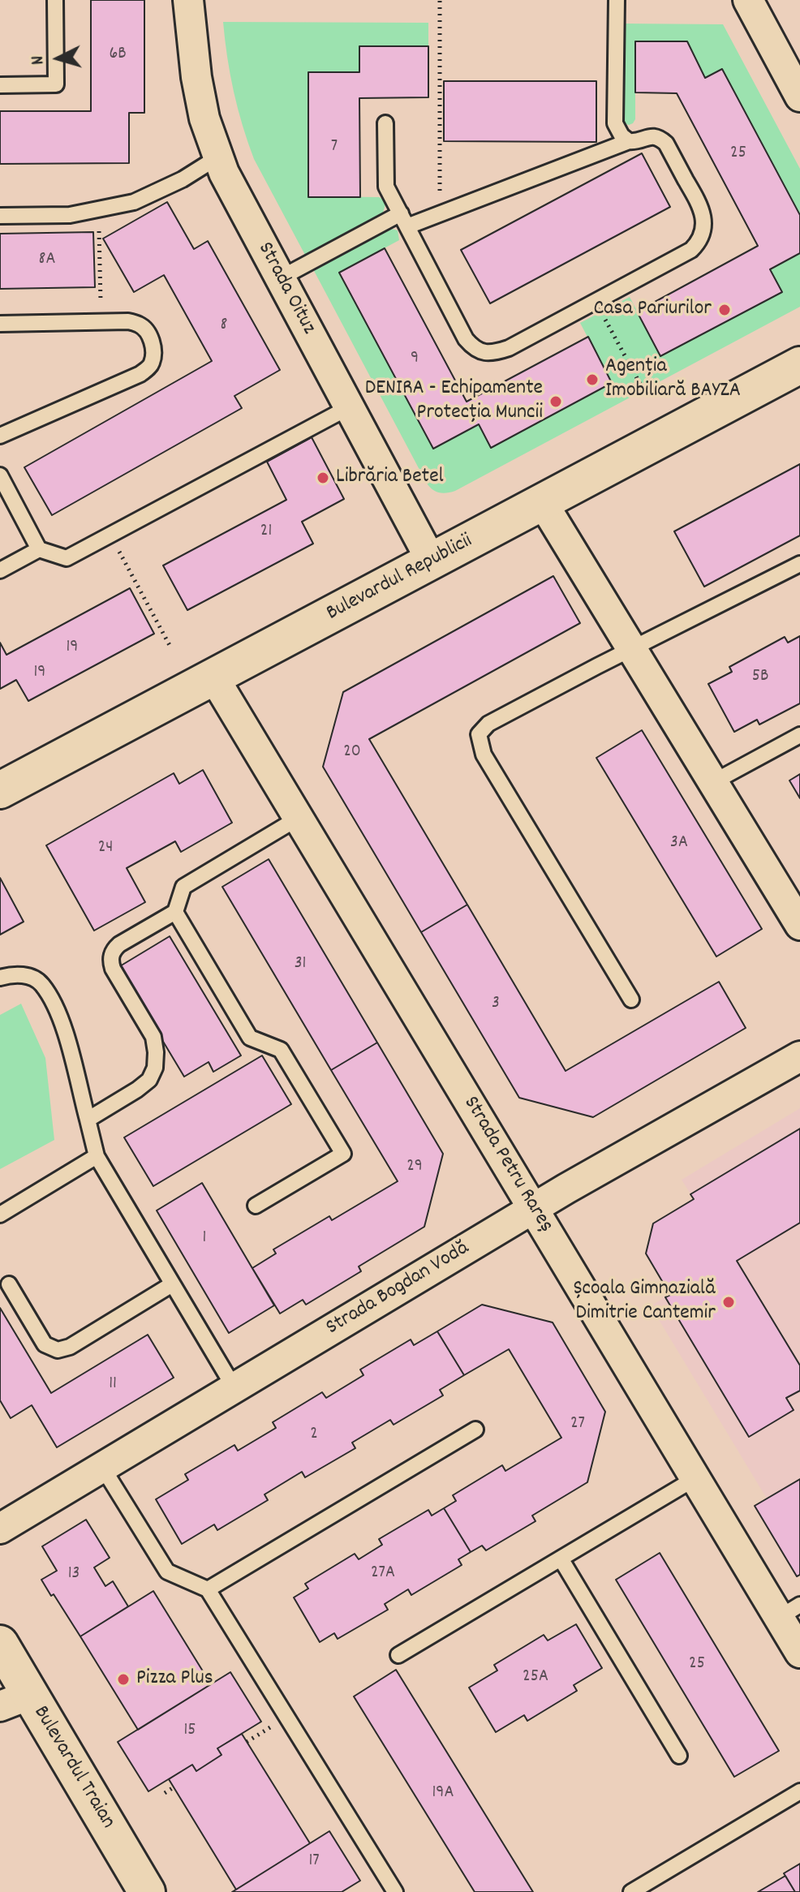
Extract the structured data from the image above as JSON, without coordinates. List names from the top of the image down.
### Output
{
  "streets": {
    "street": [
      "Strada Oituz",
      "Bulevardul Republicii",
      "Strada Petru Rareș",
      "Strada Bogdan Vodă",
      "Bulevardul Traian"
    ]
  },
  "crossings": [
    ["Strada Oituz", "Bulevardul Republicii"],
    ["Bulevardul Republicii", "Strada Petru Rareș"],
    ["Strada Petru Rareș", "Strada Bogdan Vodă"]
  ],
  "places": [
    "Casa Pariurilor",
    "Agenția Imobiliară BAYZA",
    "DENIRA - Echipamente Protecția Muncii",
    "Librăria Betel",
    "Școala Gimnazială Dimitrie Cantemir",
    "Pizza Plus"
  ],
  "house_numbers": [
    "6B",
    "7",
    "25",
    "8A",
    "8",
    "9",
    "21",
    "19",
    "19",
    "5B",
    "20",
    "3A",
    "24",
    "31",
    "3",
    "29",
    "1",
    "11",
    "27",
    "2",
    "27A",
    "13",
    "25",
    "25A",
    "15",
    "19A",
    "17"
  ],
  "north": "left"
}
